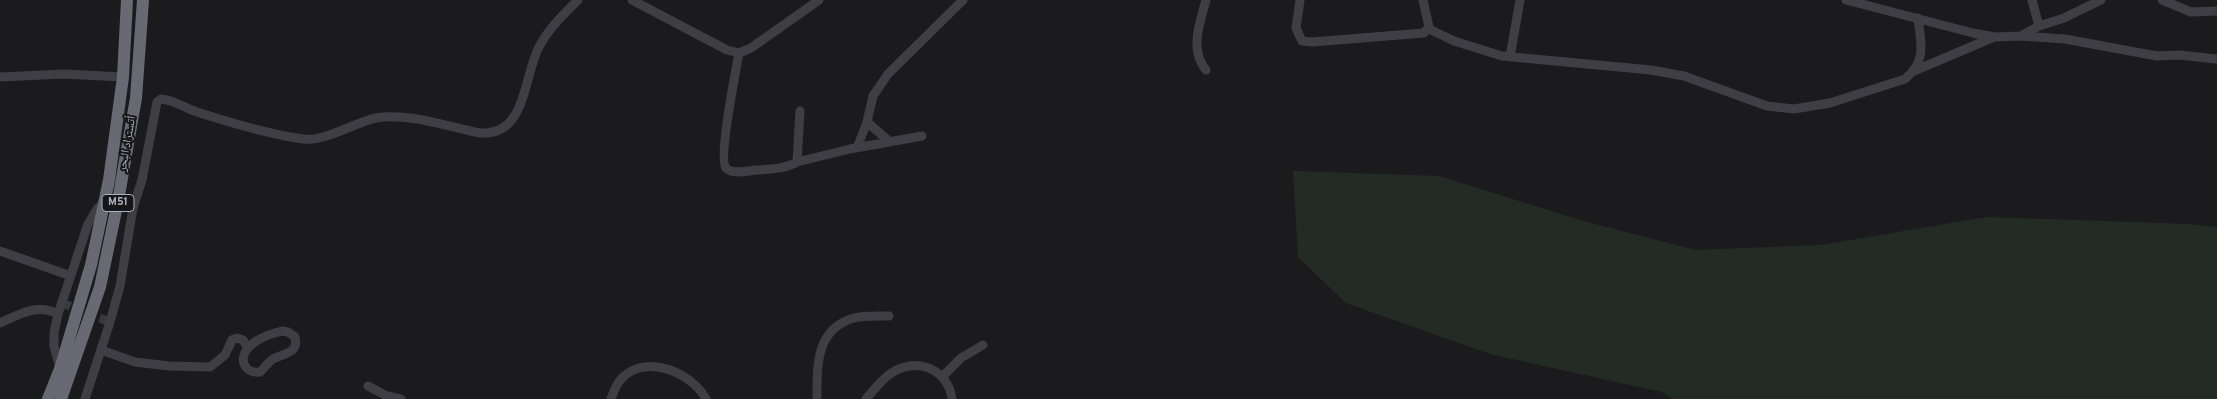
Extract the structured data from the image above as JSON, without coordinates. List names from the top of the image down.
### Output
{
  "streets": {
    "highway": ["أتستراد البحر", "M51"]
  }
}
